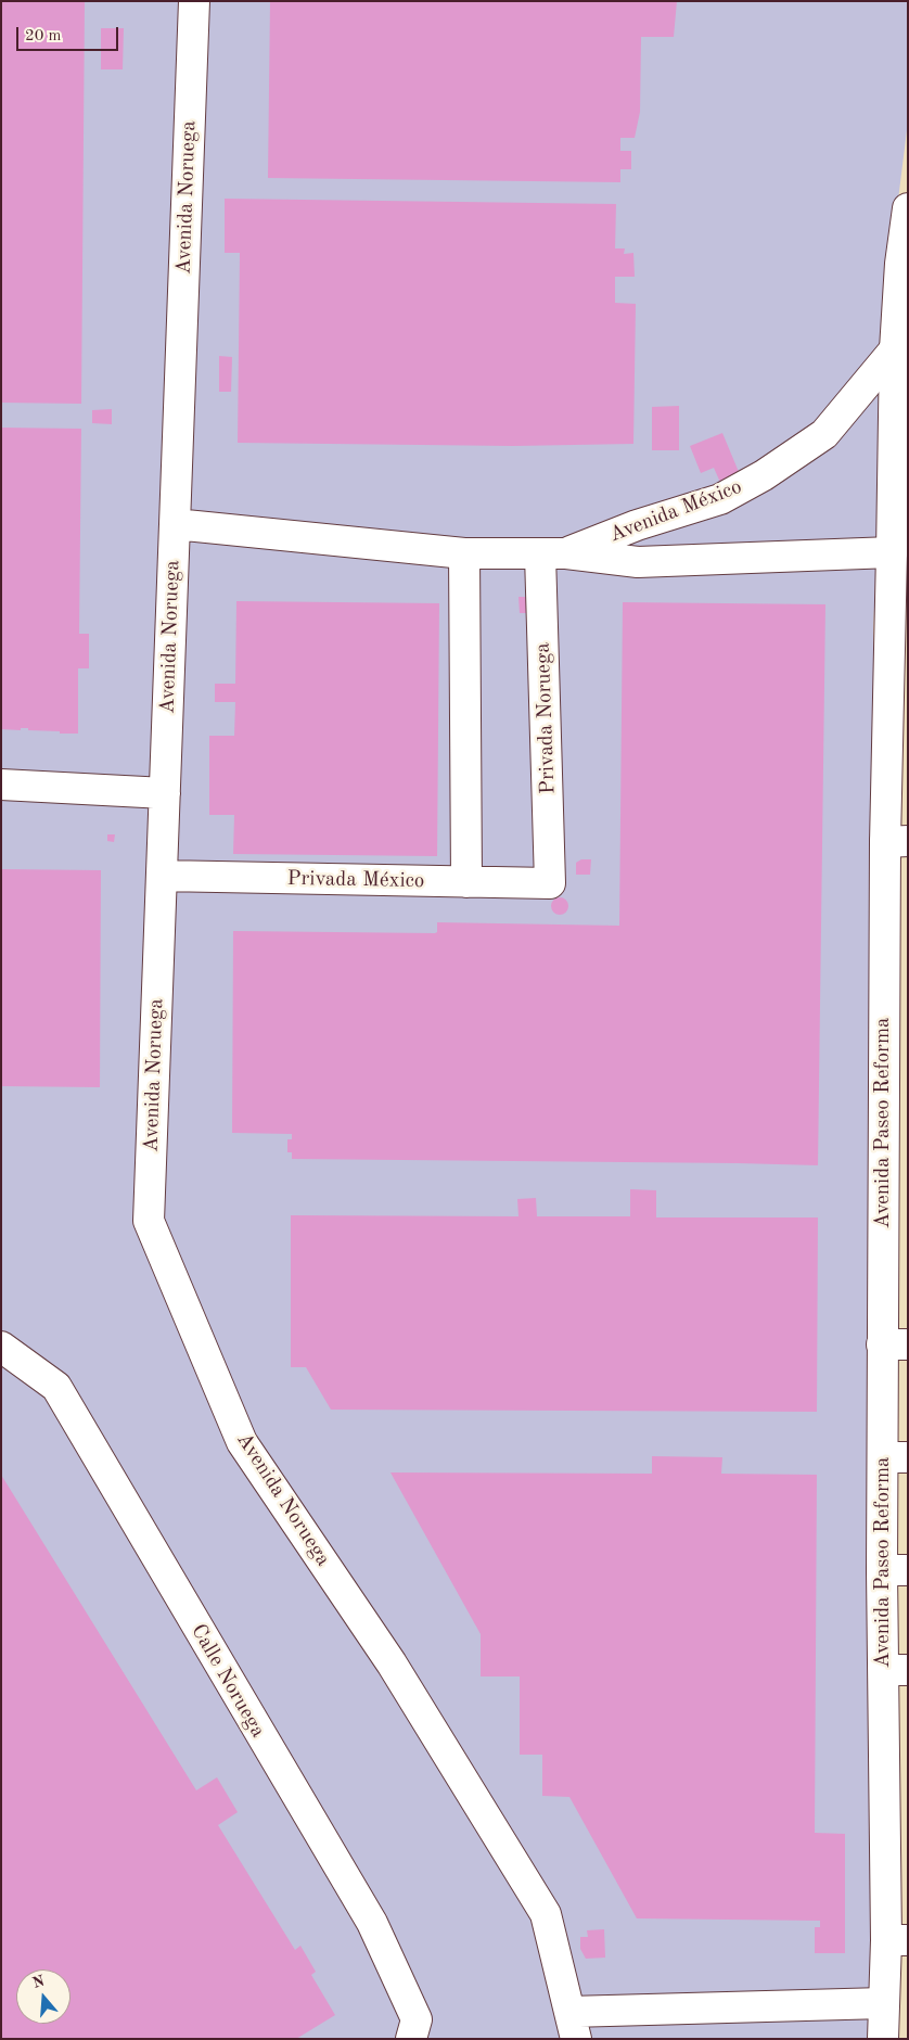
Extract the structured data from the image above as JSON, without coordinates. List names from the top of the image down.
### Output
{
  "streets": {
    "main road": [
      "Avenida Noruega",
      "Avenida México",
      "Privada Noruega",
      "Privada México",
      "Avenida Paseo Reforma",
      "Calle Noruega"
    ]
  },
  "crossings": [
    ["Avenida Noruega", "Avenida México"],
    ["Avenida Noruega", "Privada México"],
    ["Avenida México", "Privada Noruega"],
    ["Avenida México", "Avenida Paseo Reforma"],
    ["Privada Noruega", "Privada México"]
  ],
  "scale_bar": "20 m",
  "north": "top"
}
